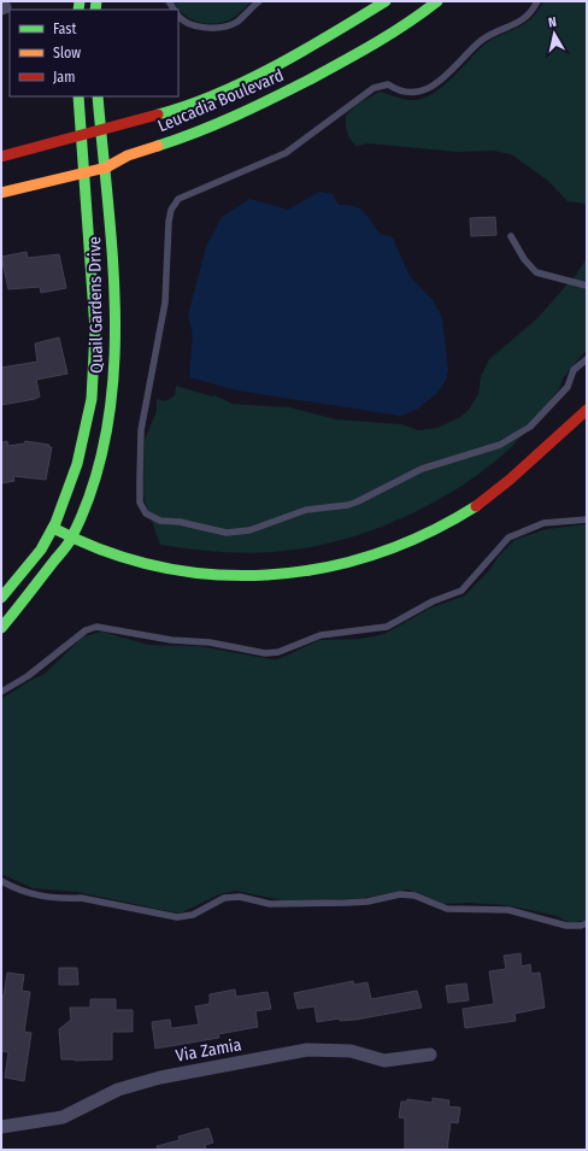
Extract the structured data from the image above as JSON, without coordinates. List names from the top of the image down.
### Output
{
  "streets": {
    "main road": ["Leucadia Boulevard", "Quail Gardens Drive"],
    "street": ["Via Zamia"]
  },
  "crossings": [
    ["Leucadia Boulevard", "Quail Gardens Drive"]
  ],
  "legend": ["Fast", "Slow", "Jam"],
  "north": "top"
}
